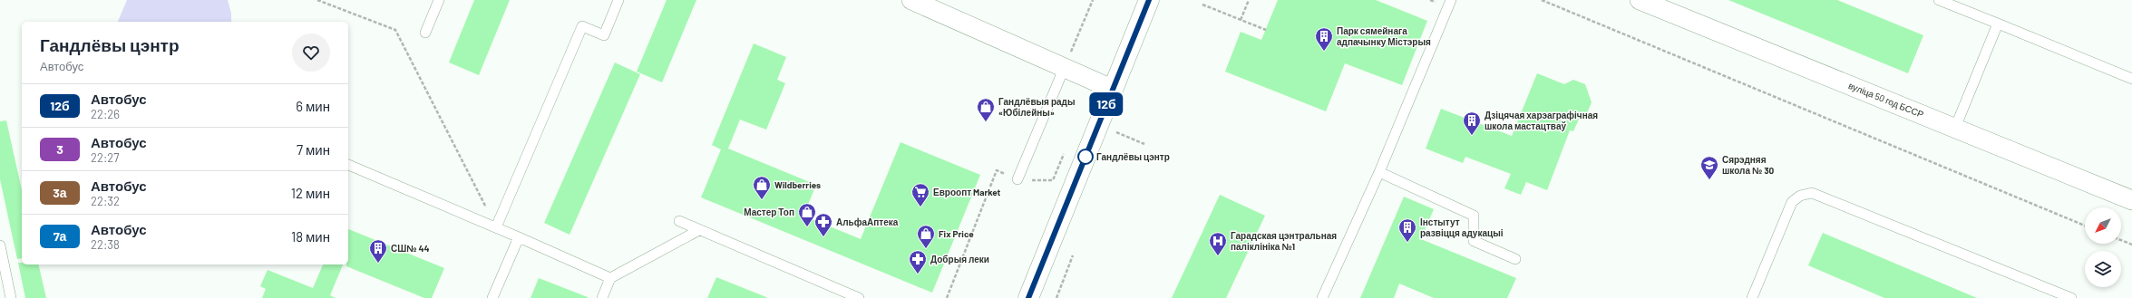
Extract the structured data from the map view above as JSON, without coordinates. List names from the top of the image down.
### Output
{
  "streets": {
    "street": ["вуліца 50 год БССР"]
  },
  "places": {
    "building": [
      "Парк сямейнага адпачынку Містэрыя",
      "Дзіцячая харэаграфічная школа мастацтваў",
      "Інстытут развіцця адукацыі",
      "СШ№ 44"
    ],
    "shop": [
      "Гандлёвыя рады «Юбілейны»",
      "Wildberries",
      "Мастер Топ",
      "Fix Price"
    ],
    "other": ["Гандлёвы цэнтр"],
    "school or university": ["Сярэдняя школа № 30"],
    "supermarket": ["Евроопт Market"],
    "pharmacy": ["АльфаАптека", "Добрыя леки"],
    "hospital": ["Гарадская цэнтральная паліклініка №1"]
  },
  "lines": ["bus line 12б"],
  "north": "bottom left",
  "page": {
    "on_map": "12б",
    "heading": ["Гандлёвы цэнтр", "Автобус"],
    "list": [
      {
        "mark": "12б",
        "name": "Автобус",
        "note": "22:26",
        "value": "6 мин"
      },
      {
        "mark": "3",
        "name": "Автобус",
        "note": "22:27",
        "value": "7 мин"
      },
      {
        "mark": "3а",
        "name": "Автобус",
        "note": "22:32",
        "value": "12 мин"
      },
      {
        "mark": "7а",
        "name": "Автобус",
        "note": "22:38",
        "value": "18 мин"
      }
    ]
  }
}
